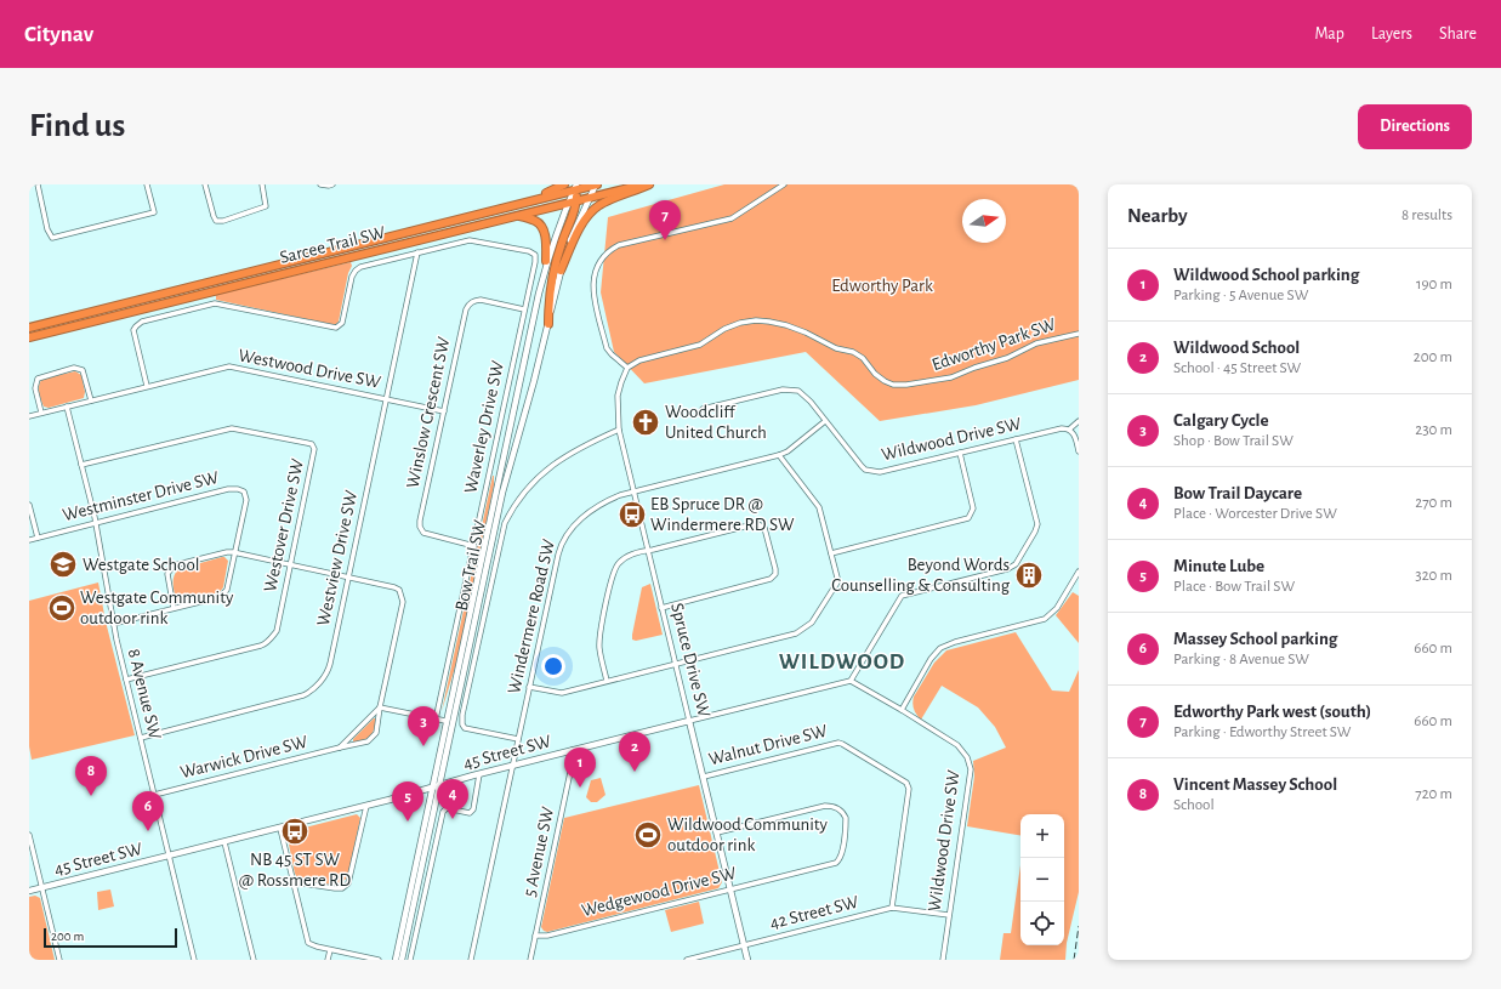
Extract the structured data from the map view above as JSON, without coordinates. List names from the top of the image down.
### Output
{
  "streets": {
    "highway": ["Sarcee Trail SW"],
    "main road": ["Bow Trail SW", "Spruce Drive SW", "45 Street SW"],
    "street": [
      "Edworthy Park SW",
      "Westwood Drive SW",
      "Winslow Crescent SW",
      "Waverley Drive SW",
      "Wildwood Drive SW",
      "Westminster Drive SW",
      "Westover Drive SW",
      "Westview Drive SW",
      "Windermere Road SW",
      "8 Avenue SW",
      "Walnut Drive SW",
      "Warwick Drive SW",
      "5 Avenue SW",
      "Wedgewood Drive SW",
      "42 Street SW"
    ]
  },
  "crossings": [
    ["Sarcee Trail SW", "Bow Trail SW"],
    ["Edworthy Park SW", "Spruce Drive SW"],
    ["Westwood Drive SW", "Winslow Crescent SW"],
    ["Westwood Drive SW", "Westview Drive SW"],
    ["Westwood Drive SW", "8 Avenue SW"],
    ["Winslow Crescent SW", "Waverley Drive SW"],
    ["Waverley Drive SW", "Westview Drive SW"],
    ["Wildwood Drive SW", "Windermere Road SW"],
    ["Wildwood Drive SW", "42 Street SW"],
    ["Westminster Drive SW", "8 Avenue SW"],
    ["Westover Drive SW", "8 Avenue SW"],
    ["Westview Drive SW", "8 Avenue SW"],
    ["Westview Drive SW", "Warwick Drive SW"],
    ["Bow Trail SW", "45 Street SW"],
    ["Windermere Road SW", "Spruce Drive SW"],
    ["Windermere Road SW", "45 Street SW"],
    ["Spruce Drive SW", "Walnut Drive SW"],
    ["Spruce Drive SW", "45 Street SW"],
    ["Spruce Drive SW", "Wedgewood Drive SW"],
    ["Spruce Drive SW", "42 Street SW"],
    ["8 Avenue SW", "45 Street SW"],
    ["8 Avenue SW", "Warwick Drive SW"],
    ["Walnut Drive SW", "42 Street SW"],
    ["45 Street SW", "5 Avenue SW"],
    ["5 Avenue SW", "Wedgewood Drive SW"]
  ],
  "districts": ["WILDWOOD"],
  "parks": ["Edworthy Park"],
  "places": {
    "church": ["Woodcliff United Church"],
    "bus stop": ["EB Spruce DR @ Windermere RD SW", "NB 45 ST SW @ Rossmere RD"],
    "school or university": ["Westgate School"],
    "building": ["Beyond Words Counselling & Consulting"],
    "sports": ["Westgate Community outdoor rink", "Wildwood Community outdoor rink"]
  },
  "scale_bar": "200 m",
  "north": "right",
  "page": {
    "header": "Citynav",
    "nav": ["Map", "Layers", "Share"],
    "buttons": "Directions",
    "title": "Find us",
    "heading": ["Nearby", "8 results"],
    "pins": [
      "7",
      "3",
      "2",
      "1",
      "8",
      "4",
      "5",
      "6"
    ],
    "list": [
      {
        "mark": "1",
        "name": "Wildwood School parking",
        "note": "Parking · 5 Avenue SW",
        "value": "190 m"
      },
      {
        "mark": "2",
        "name": "Wildwood School",
        "note": "School · 45 Street SW",
        "value": "200 m"
      },
      {
        "mark": "3",
        "name": "Calgary Cycle",
        "note": "Shop · Bow Trail SW",
        "value": "230 m"
      },
      {
        "mark": "4",
        "name": "Bow Trail Daycare",
        "note": "Place · Worcester Drive SW",
        "value": "270 m"
      },
      {
        "mark": "5",
        "name": "Minute Lube",
        "note": "Place · Bow Trail SW",
        "value": "320 m"
      },
      {
        "mark": "6",
        "name": "Massey School parking",
        "note": "Parking · 8 Avenue SW",
        "value": "660 m"
      },
      {
        "mark": "7",
        "name": "Edworthy Park west (south)",
        "note": "Parking · Edworthy Street SW",
        "value": "660 m"
      },
      {
        "mark": "8",
        "name": "Vincent Massey School",
        "note": "School",
        "value": "720 m"
      }
    ],
    "map_buttons": ["+", "−"],
    "scale": "200 m"
  }
}
